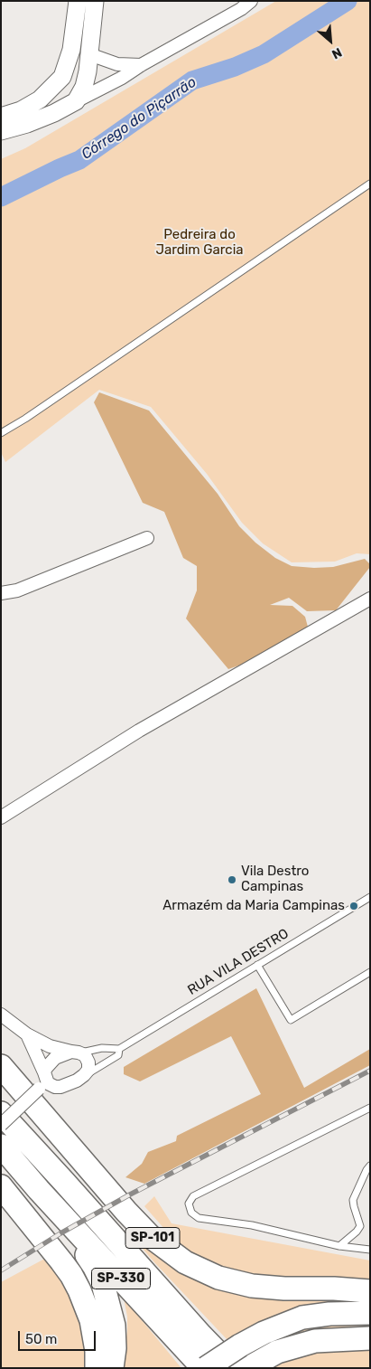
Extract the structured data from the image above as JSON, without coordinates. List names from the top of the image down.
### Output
{
  "streets": {
    "highway": ["SP-101", "SP-330"],
    "lane": ["RUA VILA DESTRO"]
  },
  "water": ["Córrego do Piçarrão"],
  "parks": ["Pedreira do Jardim Garcia"],
  "places": ["Vila Destro Campinas", "Armazém da Maria Campinas"],
  "scale_bar": "50 m",
  "north": "bottom right"
}
